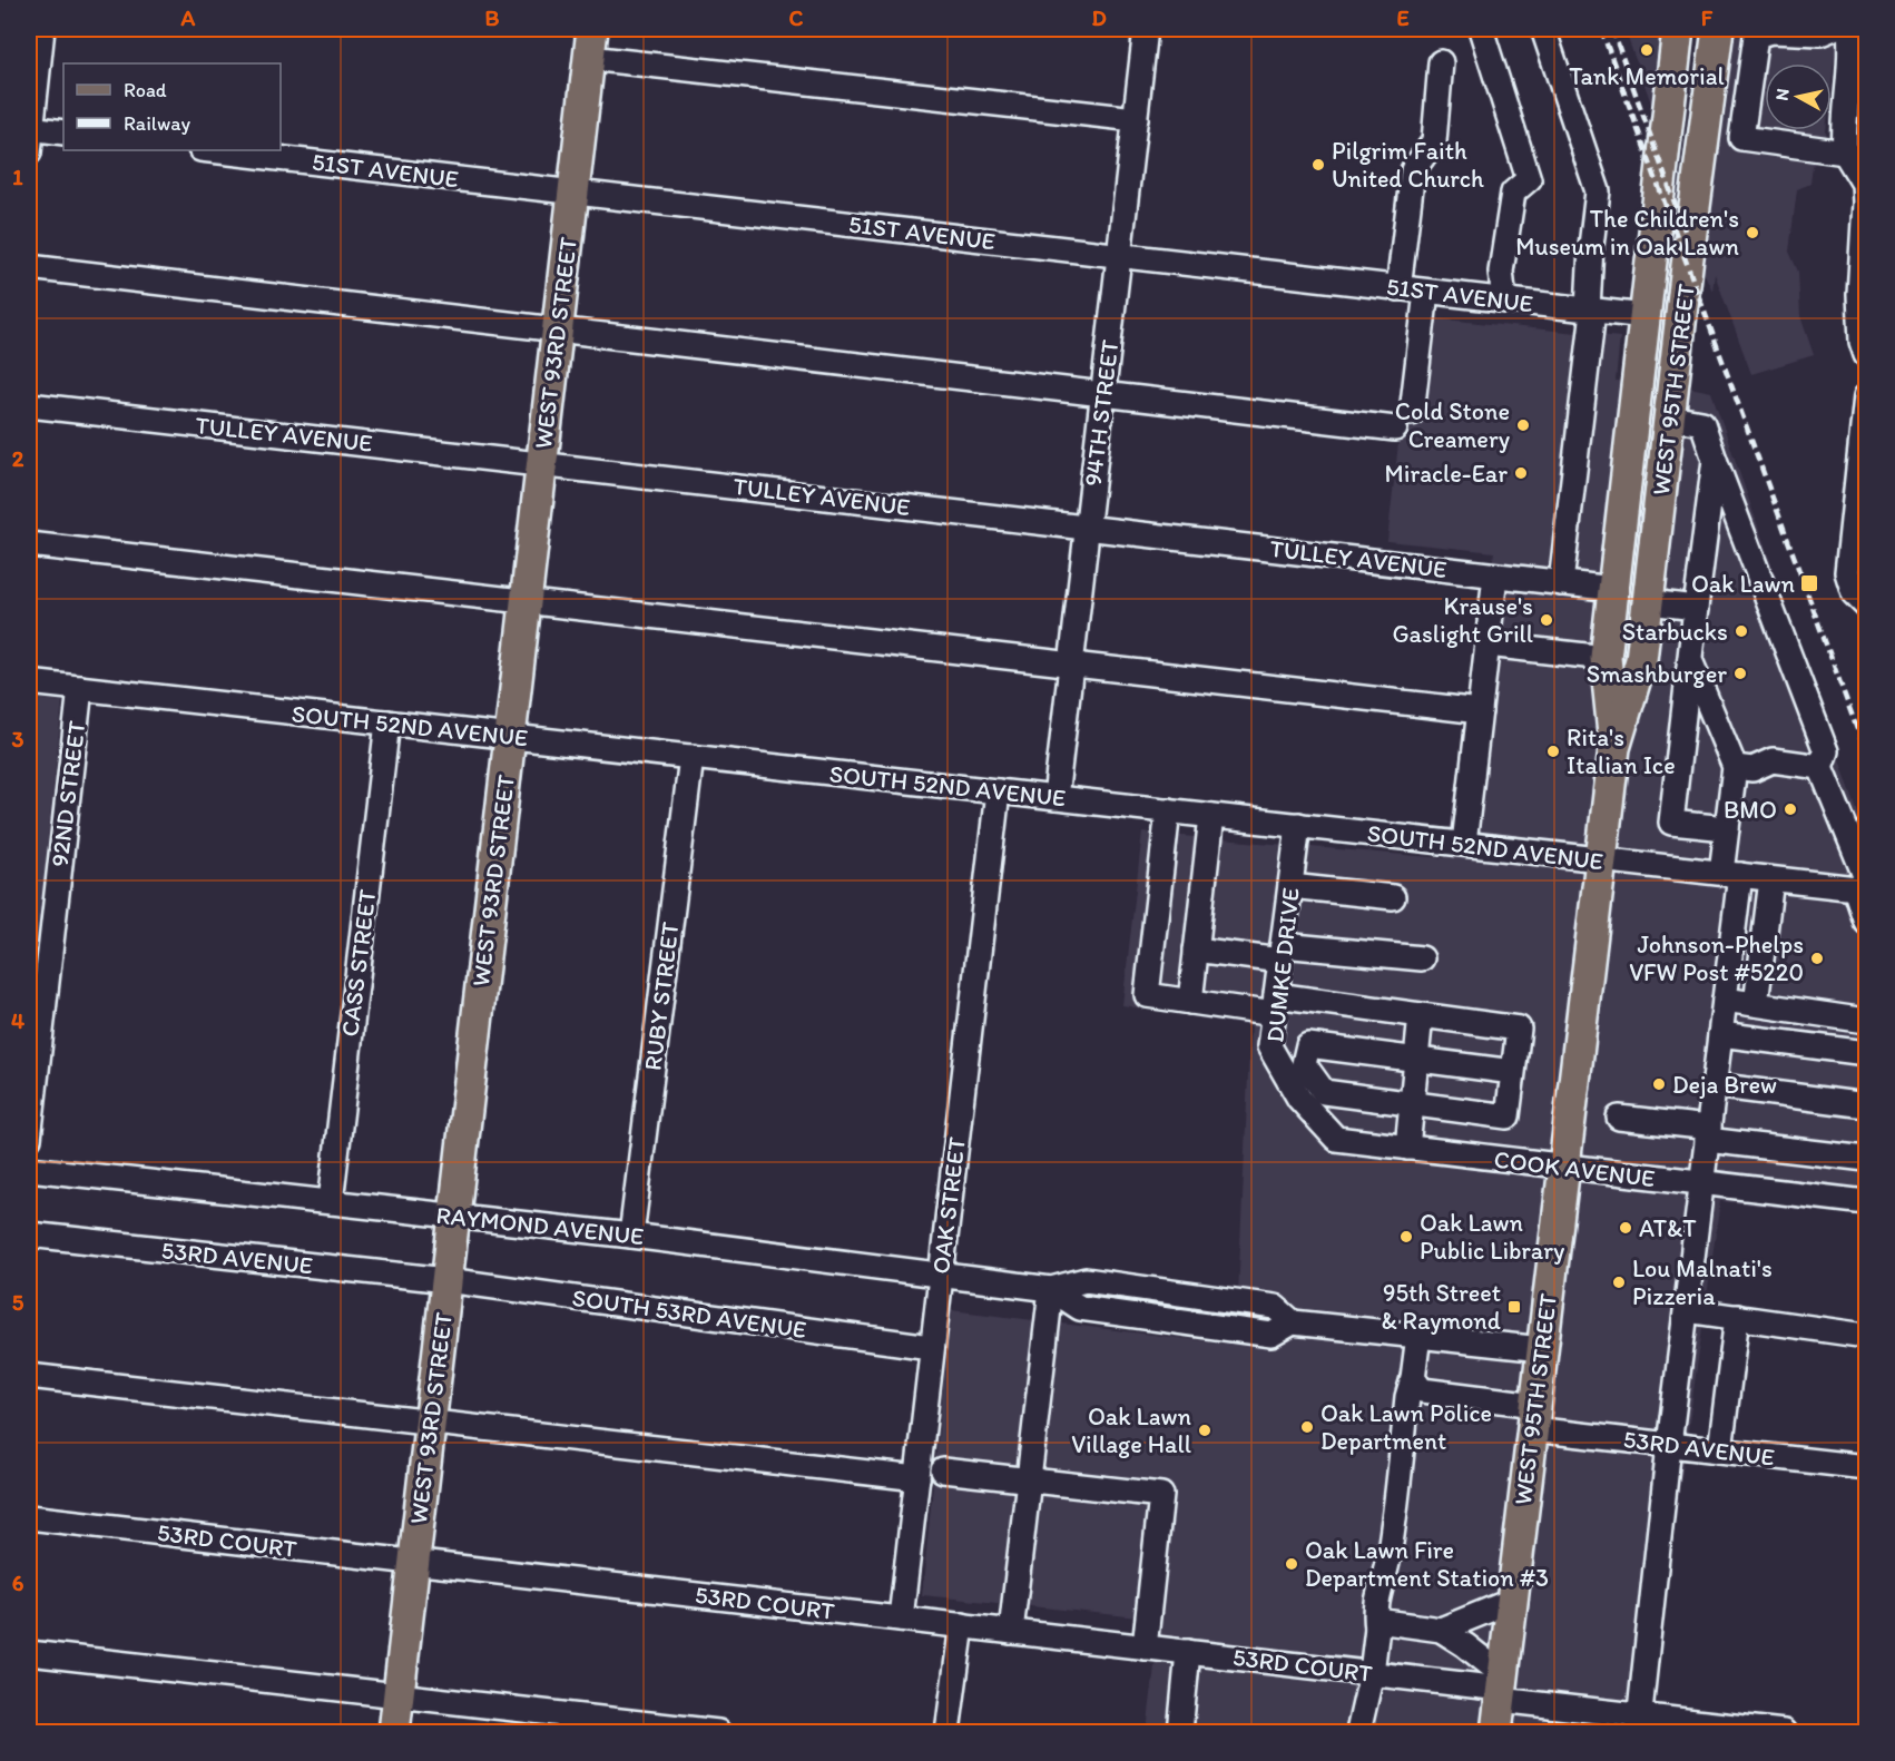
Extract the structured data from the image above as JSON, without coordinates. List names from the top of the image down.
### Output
{
  "streets": {
    "main road": ["WEST 93RD STREET", "WEST 95TH STREET"],
    "street": [
      "51ST AVENUE",
      "94TH STREET",
      "TULLEY AVENUE",
      "SOUTH 52ND AVENUE",
      "92ND STREET",
      "CASS STREET",
      "DUMKE DRIVE",
      "RUBY STREET",
      "COOK AVENUE",
      "OAK STREET",
      "RAYMOND AVENUE",
      "53RD AVENUE",
      "SOUTH 53RD AVENUE",
      "53RD COURT"
    ]
  },
  "crossings": [
    ["51ST AVENUE", "WEST 93RD STREET"],
    ["51ST AVENUE", "WEST 95TH STREET"],
    ["51ST AVENUE", "94TH STREET"],
    ["WEST 93RD STREET", "TULLEY AVENUE"],
    ["WEST 93RD STREET", "SOUTH 52ND AVENUE"],
    ["WEST 93RD STREET", "RAYMOND AVENUE"],
    ["WEST 93RD STREET", "53RD AVENUE"],
    ["WEST 93RD STREET", "SOUTH 53RD AVENUE"],
    ["WEST 93RD STREET", "53RD COURT"],
    ["WEST 95TH STREET", "TULLEY AVENUE"],
    ["WEST 95TH STREET", "SOUTH 52ND AVENUE"],
    ["WEST 95TH STREET", "COOK AVENUE"],
    ["WEST 95TH STREET", "RAYMOND AVENUE"],
    ["WEST 95TH STREET", "53RD AVENUE"],
    ["WEST 95TH STREET", "53RD COURT"],
    ["94TH STREET", "TULLEY AVENUE"],
    ["94TH STREET", "SOUTH 52ND AVENUE"],
    ["SOUTH 52ND AVENUE", "92ND STREET"],
    ["SOUTH 52ND AVENUE", "CASS STREET"],
    ["SOUTH 52ND AVENUE", "DUMKE DRIVE"],
    ["SOUTH 52ND AVENUE", "RUBY STREET"],
    ["SOUTH 52ND AVENUE", "OAK STREET"],
    ["CASS STREET", "RAYMOND AVENUE"],
    ["DUMKE DRIVE", "COOK AVENUE"],
    ["RUBY STREET", "RAYMOND AVENUE"],
    ["OAK STREET", "RAYMOND AVENUE"],
    ["OAK STREET", "SOUTH 53RD AVENUE"],
    ["OAK STREET", "53RD COURT"],
    ["53RD AVENUE", "SOUTH 53RD AVENUE"]
  ],
  "places": {
    "other": [
      "Tank Memorial",
      "Pilgrim Faith United Church",
      "The Children's Museum in Oak Lawn",
      "Cold Stone Creamery",
      "Miracle-Ear",
      "Krause's Gaslight Grill",
      "Starbucks",
      "Smashburger",
      "Rita's Italian Ice",
      "BMO",
      "Johnson-Phelps VFW Post #5220",
      "Deja Brew",
      "AT&T",
      "Oak Lawn Public Library",
      "Lou Malnati's Pizzeria",
      "Oak Lawn Police Department",
      "Oak Lawn Village Hall",
      "Oak Lawn Fire Department Station #3"
    ],
    "transit": ["Oak Lawn", "95th Street & Raymond"]
  },
  "legend": ["Road", "Railway"],
  "north": "left",
  "grid": {
    "columns": [
      "A",
      "B",
      "C",
      "D",
      "E",
      "F"
    ],
    "rows": [
      "1",
      "2",
      "3",
      "4",
      "5",
      "6"
    ]
  }
}
